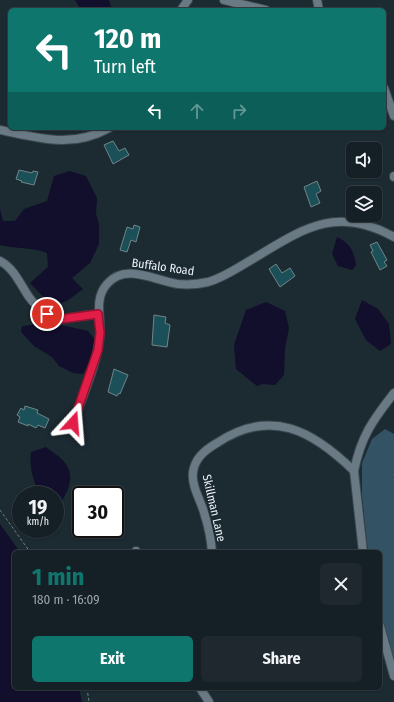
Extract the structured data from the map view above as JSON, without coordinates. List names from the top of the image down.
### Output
{
  "streets": {
    "street": ["Buffalo Road", "Skillman Lane"]
  },
  "page": {
    "turn": ["120 m", "Turn left"],
    "speed": "19 km/h",
    "limit": "30",
    "heading": ["1 min", "180 m · 16:09"],
    "buttons": ["Exit", "Share"]
  }
}
